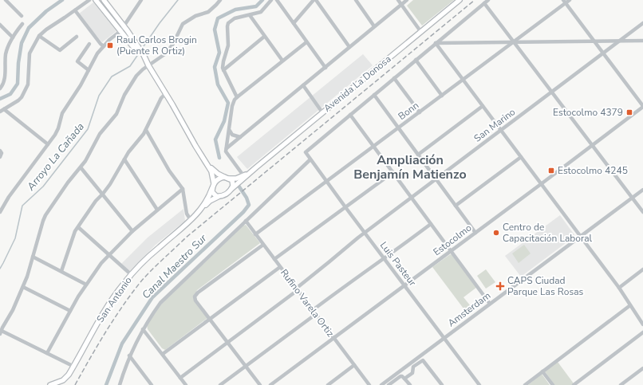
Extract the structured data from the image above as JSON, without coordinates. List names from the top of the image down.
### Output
{
  "streets": {
    "main road": ["Avenida La Donosa", "San Antonio"],
    "street": [
      "Bonn",
      "San Marino",
      "Estocolmo",
      "Luis Pasteur",
      "Rufino Varela Ortiz",
      "Amsterdam"
    ]
  },
  "crossings": [
    ["Avenida La Donosa", "San Antonio"],
    ["Bonn", "Luis Pasteur"],
    ["Bonn", "Rufino Varela Ortiz"],
    ["San Marino", "Luis Pasteur"],
    ["San Marino", "Rufino Varela Ortiz"],
    ["Estocolmo", "Luis Pasteur"],
    ["Estocolmo", "Rufino Varela Ortiz"],
    ["Luis Pasteur", "Amsterdam"]
  ],
  "districts": ["Ampliación Benjamín Matienzo"],
  "water": ["Arroyo La Cañada", "Canal Maestro Sur"],
  "places": {
    "transit": ["Raul Carlos Brogin (Puente R Ortiz)", "Estocolmo 4379", "Estocolmo 4245"],
    "other": ["Centro de Capacitación Laboral"],
    "health": ["CAPS Ciudad Parque Las Rosas"]
  }
}
